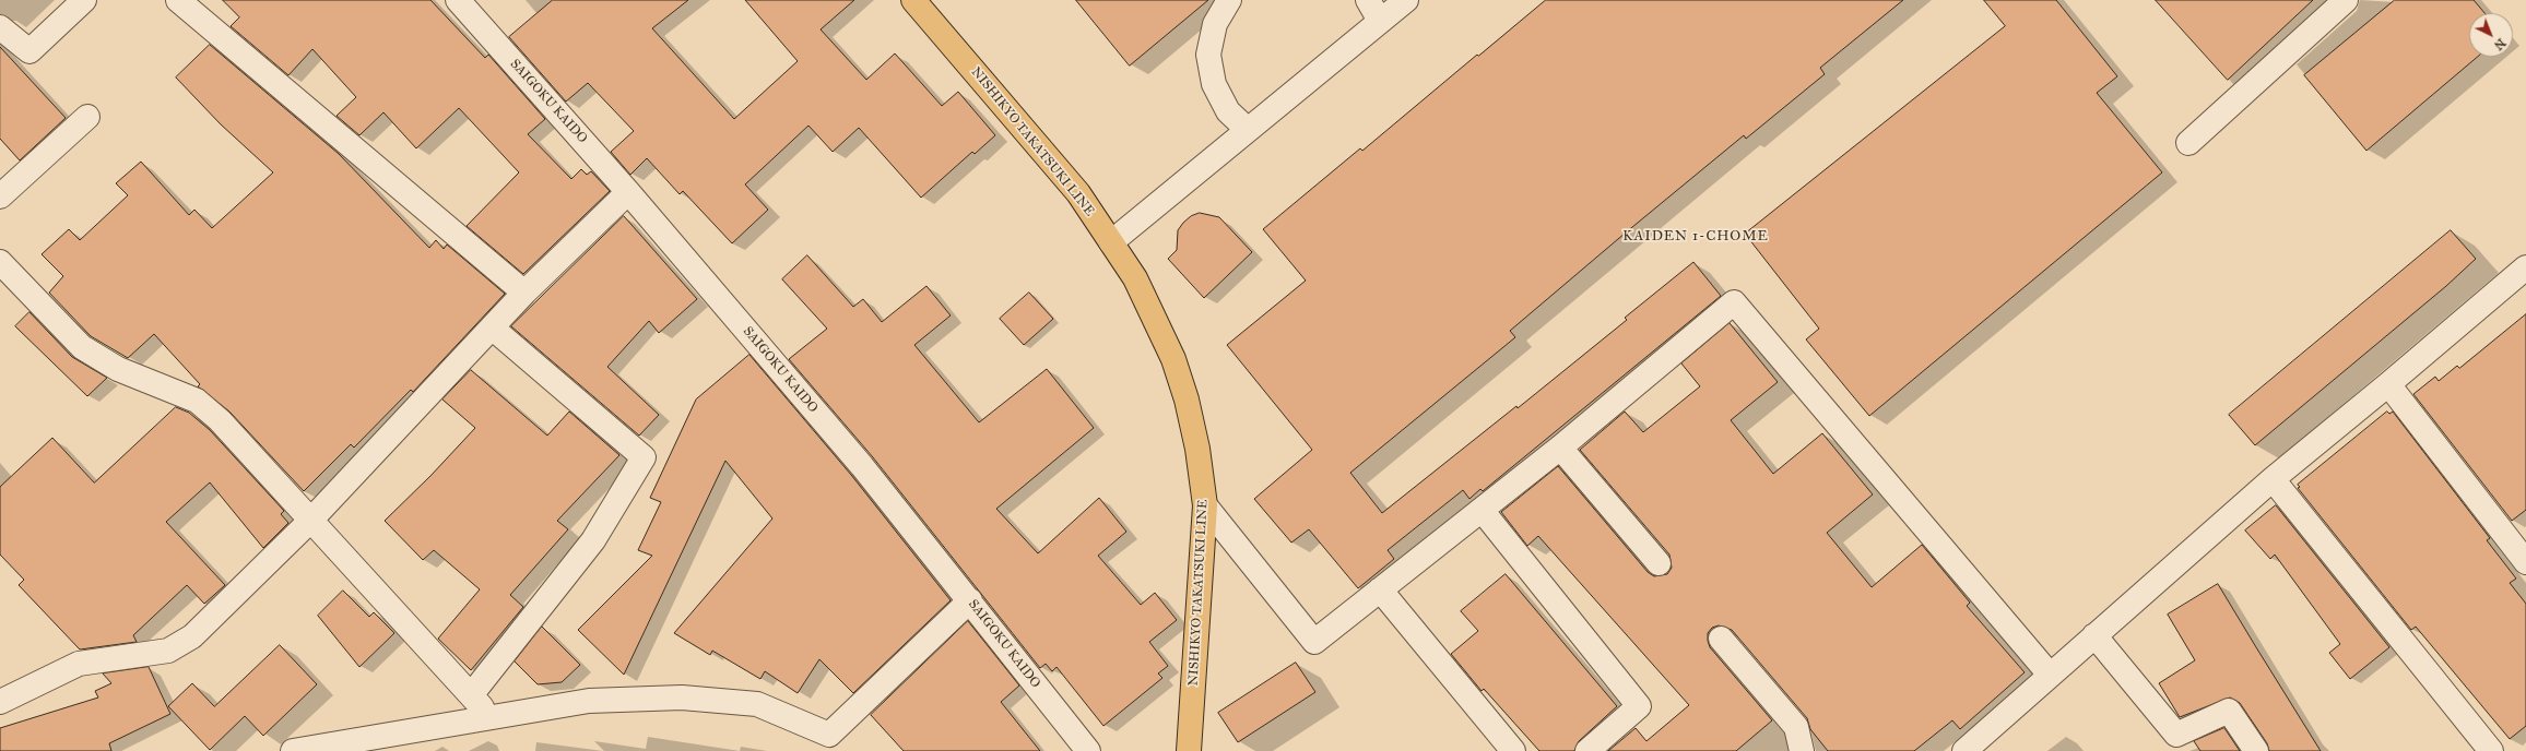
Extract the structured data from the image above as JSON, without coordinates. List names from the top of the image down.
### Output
{
  "streets": {
    "main road": ["NISHIKYO TAKATSUKI LINE"],
    "street": ["SAIGOKU KAIDO"]
  },
  "districts": ["KAIDEN 1-CHOME"],
  "north": "bottom right"
}
